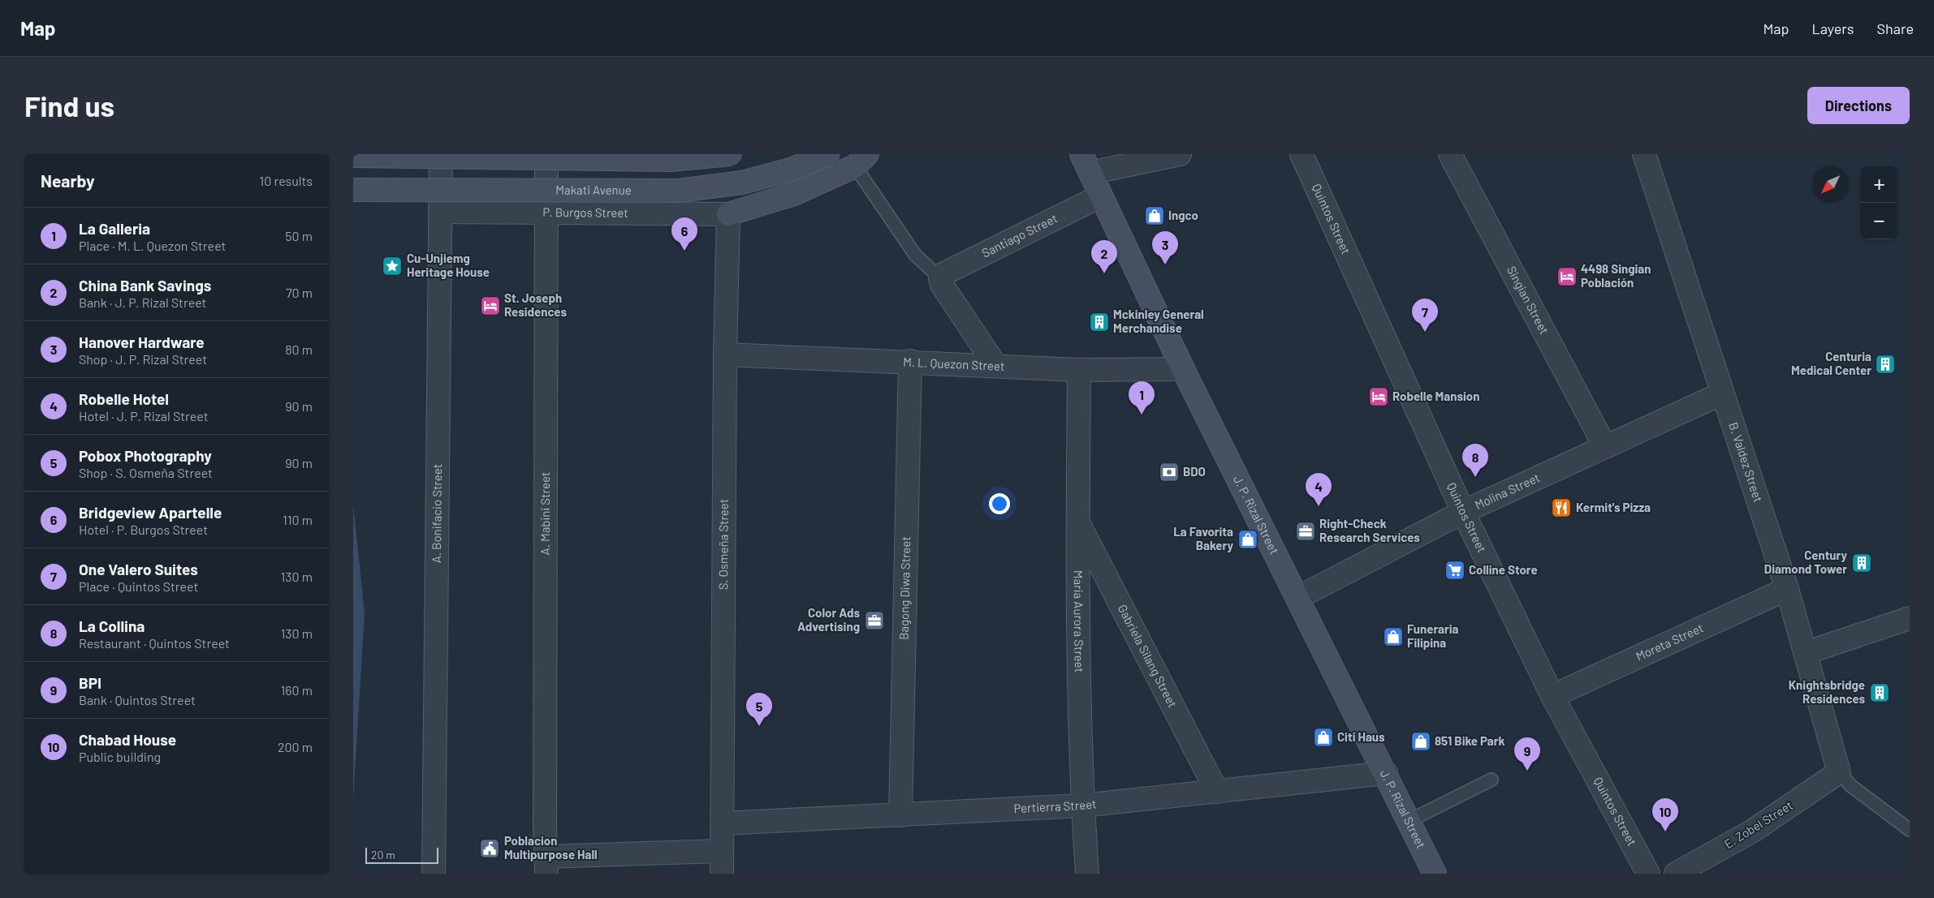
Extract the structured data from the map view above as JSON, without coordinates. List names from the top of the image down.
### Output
{
  "streets": {
    "main road": ["Makati Avenue", "J. P. Rizal Street"],
    "street": [
      "P. Burgos Street",
      "Quintos Street",
      "Santiago Street",
      "Singian Street",
      "M. L. Quezon Street",
      "B. Valdez Street",
      "Molina Street",
      "A. Bonifacio Street",
      "A. Mabini Street",
      "S. Osmeña Street",
      "Bagong Diwa Street",
      "Maria Aurora Street",
      "Moreta Street",
      "Gabriela Silang Street",
      "Pertierra Street",
      "E. Zobel Street"
    ]
  },
  "crossings": [
    ["P. Burgos Street", "A. Bonifacio Street"],
    ["P. Burgos Street", "A. Mabini Street"],
    ["P. Burgos Street", "S. Osmeña Street"],
    ["Quintos Street", "Molina Street"],
    ["Quintos Street", "Moreta Street"],
    ["Santiago Street", "J. P. Rizal Street"],
    ["Singian Street", "Molina Street"],
    ["M. L. Quezon Street", "J. P. Rizal Street"],
    ["M. L. Quezon Street", "S. Osmeña Street"],
    ["M. L. Quezon Street", "Bagong Diwa Street"],
    ["M. L. Quezon Street", "Maria Aurora Street"],
    ["B. Valdez Street", "Molina Street"],
    ["B. Valdez Street", "Moreta Street"],
    ["B. Valdez Street", "E. Zobel Street"],
    ["Molina Street", "J. P. Rizal Street"],
    ["J. P. Rizal Street", "Pertierra Street"],
    ["S. Osmeña Street", "Pertierra Street"],
    ["Bagong Diwa Street", "Pertierra Street"],
    ["Maria Aurora Street", "Gabriela Silang Street"],
    ["Maria Aurora Street", "Pertierra Street"],
    ["Gabriela Silang Street", "Pertierra Street"]
  ],
  "places": {
    "shop": [
      "Ingco",
      "La Favorita Bakery",
      "Funeraria Filipina",
      "Citi Haus",
      "851 Bike Park"
    ],
    "place": ["Cu-Unjiemg Heritage House"],
    "hotel": ["4498 Singian Población", "St. Joseph Residences", "Robelle Mansion"],
    "building": [
      "Mckinley General Merchandise",
      "Centuria Medical Center",
      "Century Diamond Tower",
      "Knightsbridge Residences"
    ],
    "bank": ["BDO"],
    "restaurant": ["Kermit's Pizza"],
    "office": ["Right-Check Research Services", "Color Ads Advertising"],
    "supermarket": ["Colline Store"],
    "public building": ["Poblacion Multipurpose Hall"]
  },
  "scale_bar": "20 m",
  "north": "bottom left",
  "page": {
    "header": "Map",
    "nav": ["Map", "Layers", "Share"],
    "buttons": "Directions",
    "title": "Find us",
    "heading": ["Nearby", "10 results"],
    "map_buttons": ["+", "−"],
    "list": [
      {
        "mark": "1",
        "name": "La Galleria",
        "note": "Place · M. L. Quezon Street",
        "value": "50 m"
      },
      {
        "mark": "2",
        "name": "China Bank Savings",
        "note": "Bank · J. P. Rizal Street",
        "value": "70 m"
      },
      {
        "mark": "3",
        "name": "Hanover Hardware",
        "note": "Shop · J. P. Rizal Street",
        "value": "80 m"
      },
      {
        "mark": "4",
        "name": "Robelle Hotel",
        "note": "Hotel · J. P. Rizal Street",
        "value": "90 m"
      },
      {
        "mark": "5",
        "name": "Pobox Photography",
        "note": "Shop · S. Osmeña Street",
        "value": "90 m"
      },
      {
        "mark": "6",
        "name": "Bridgeview Apartelle",
        "note": "Hotel · P. Burgos Street",
        "value": "110 m"
      },
      {
        "mark": "7",
        "name": "One Valero Suites",
        "note": "Place · Quintos Street",
        "value": "130 m"
      },
      {
        "mark": "8",
        "name": "La Collina",
        "note": "Restaurant · Quintos Street",
        "value": "130 m"
      },
      {
        "mark": "9",
        "name": "BPI",
        "note": "Bank · Quintos Street",
        "value": "160 m"
      },
      {
        "mark": "10",
        "name": "Chabad House",
        "note": "Public building",
        "value": "200 m"
      }
    ],
    "pins": [
      "6",
      "3",
      "2",
      "7",
      "1",
      "8",
      "4",
      "5",
      "9",
      "10"
    ],
    "scale": "20 m"
  }
}
